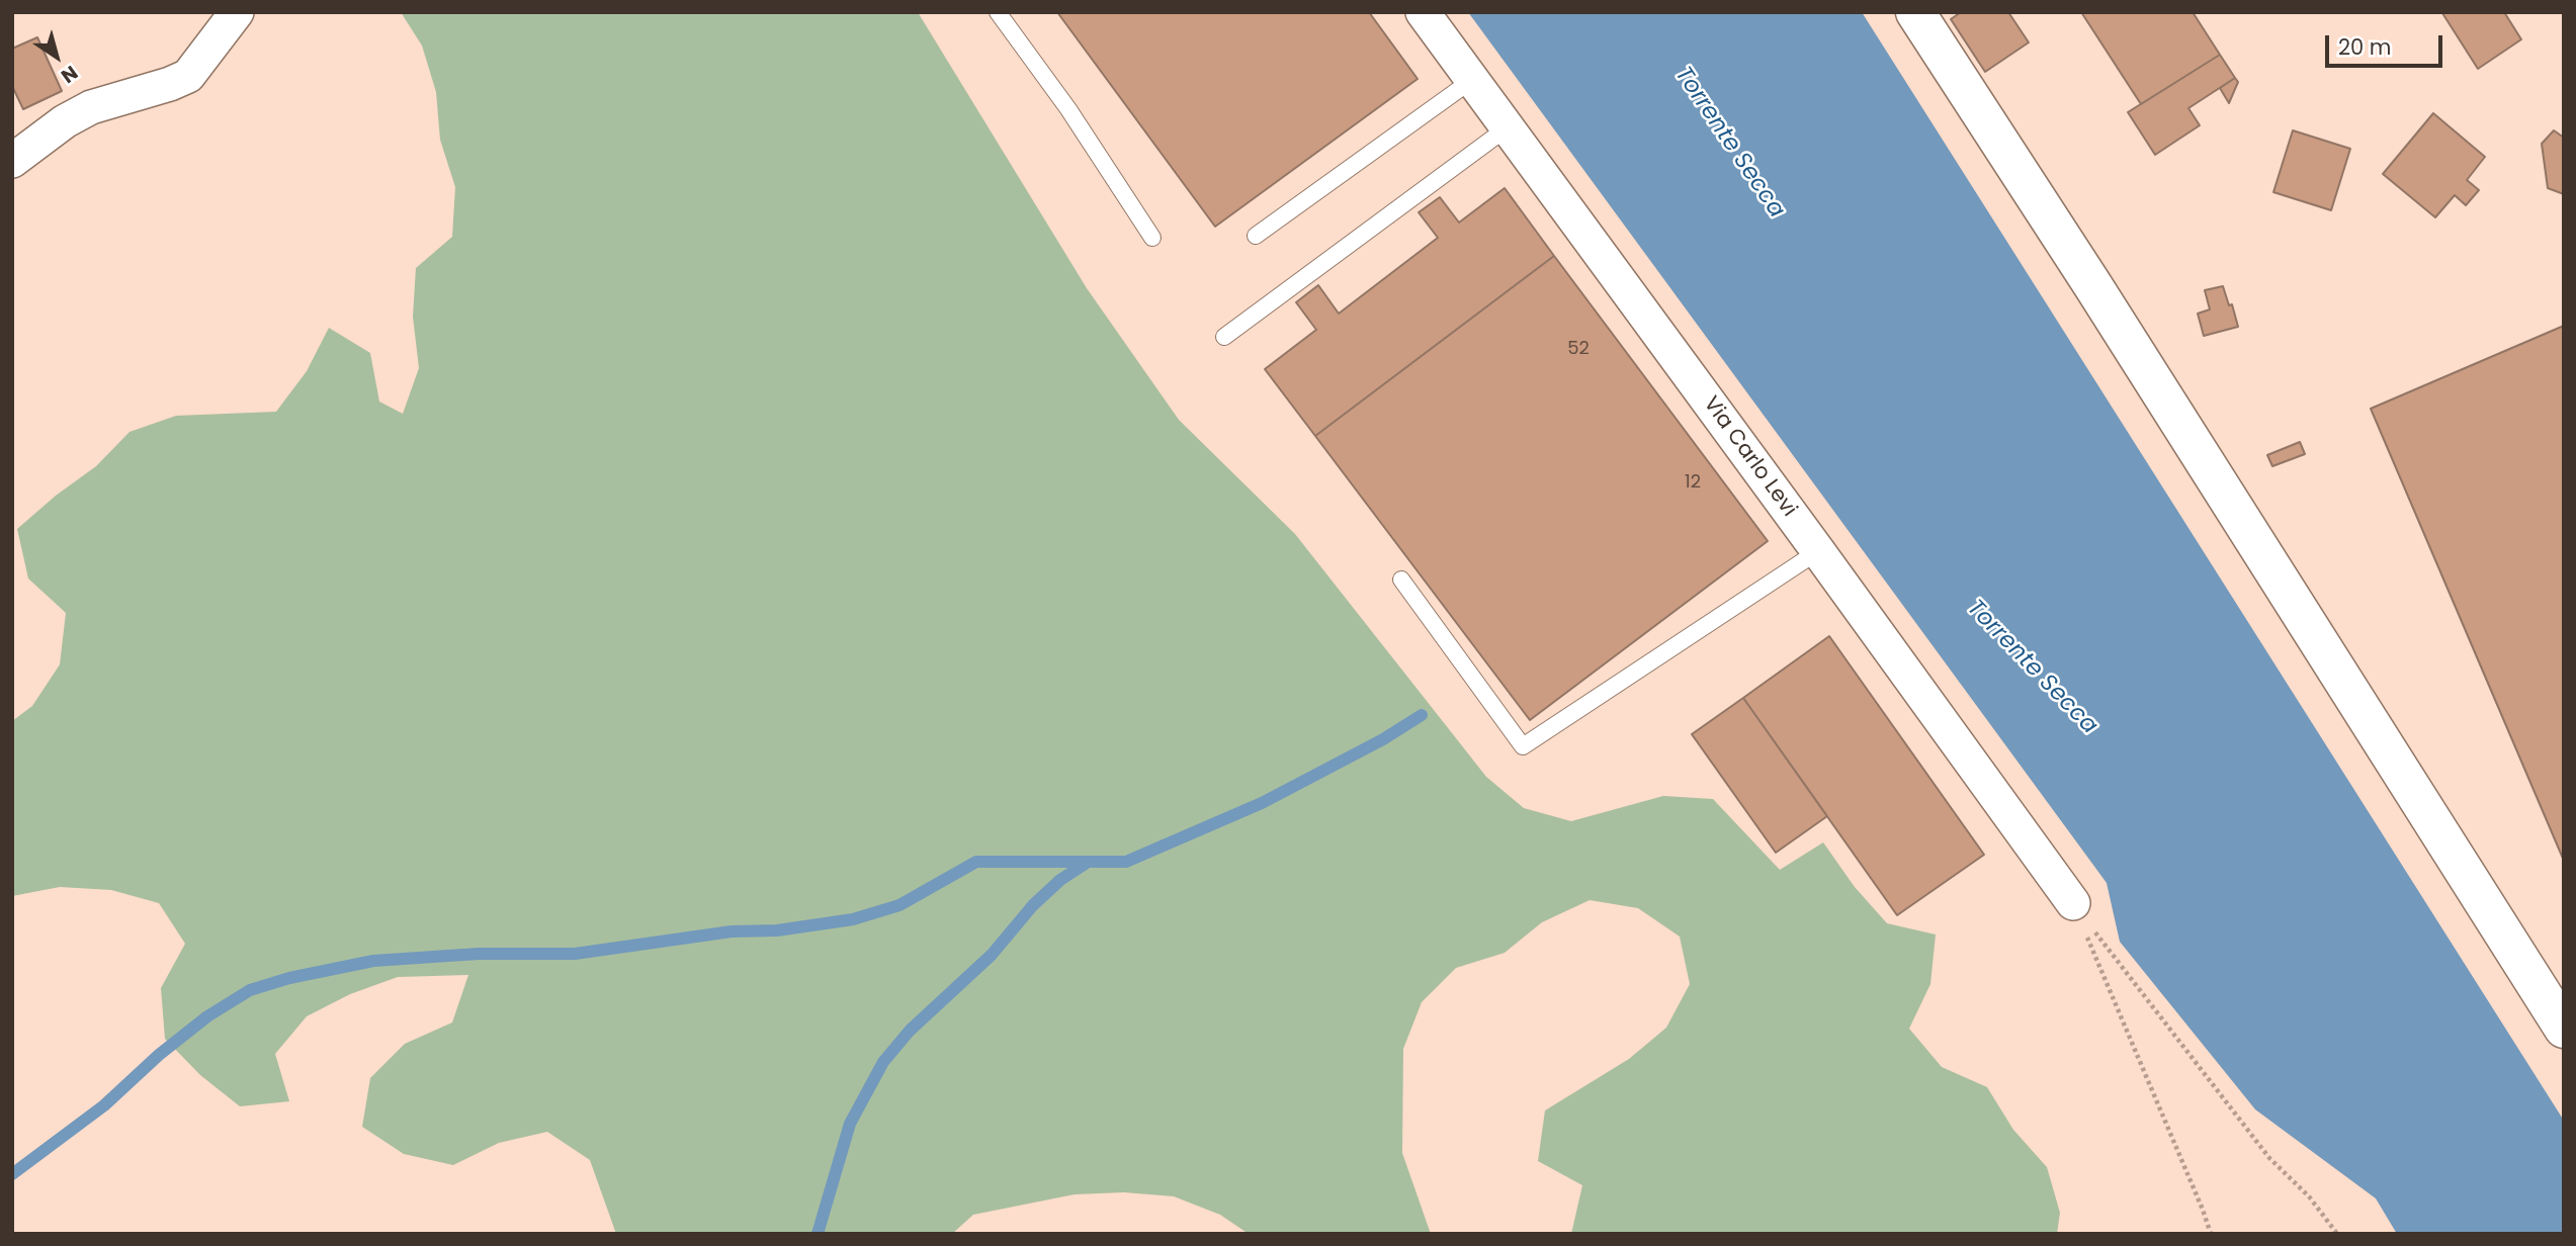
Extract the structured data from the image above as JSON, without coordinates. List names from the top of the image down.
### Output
{
  "streets": {
    "street": ["Via Carlo Levi"]
  },
  "water": ["Torrente Secca"],
  "house_numbers": ["52", "12"],
  "scale_bar": "20 m",
  "north": "bottom right"
}
